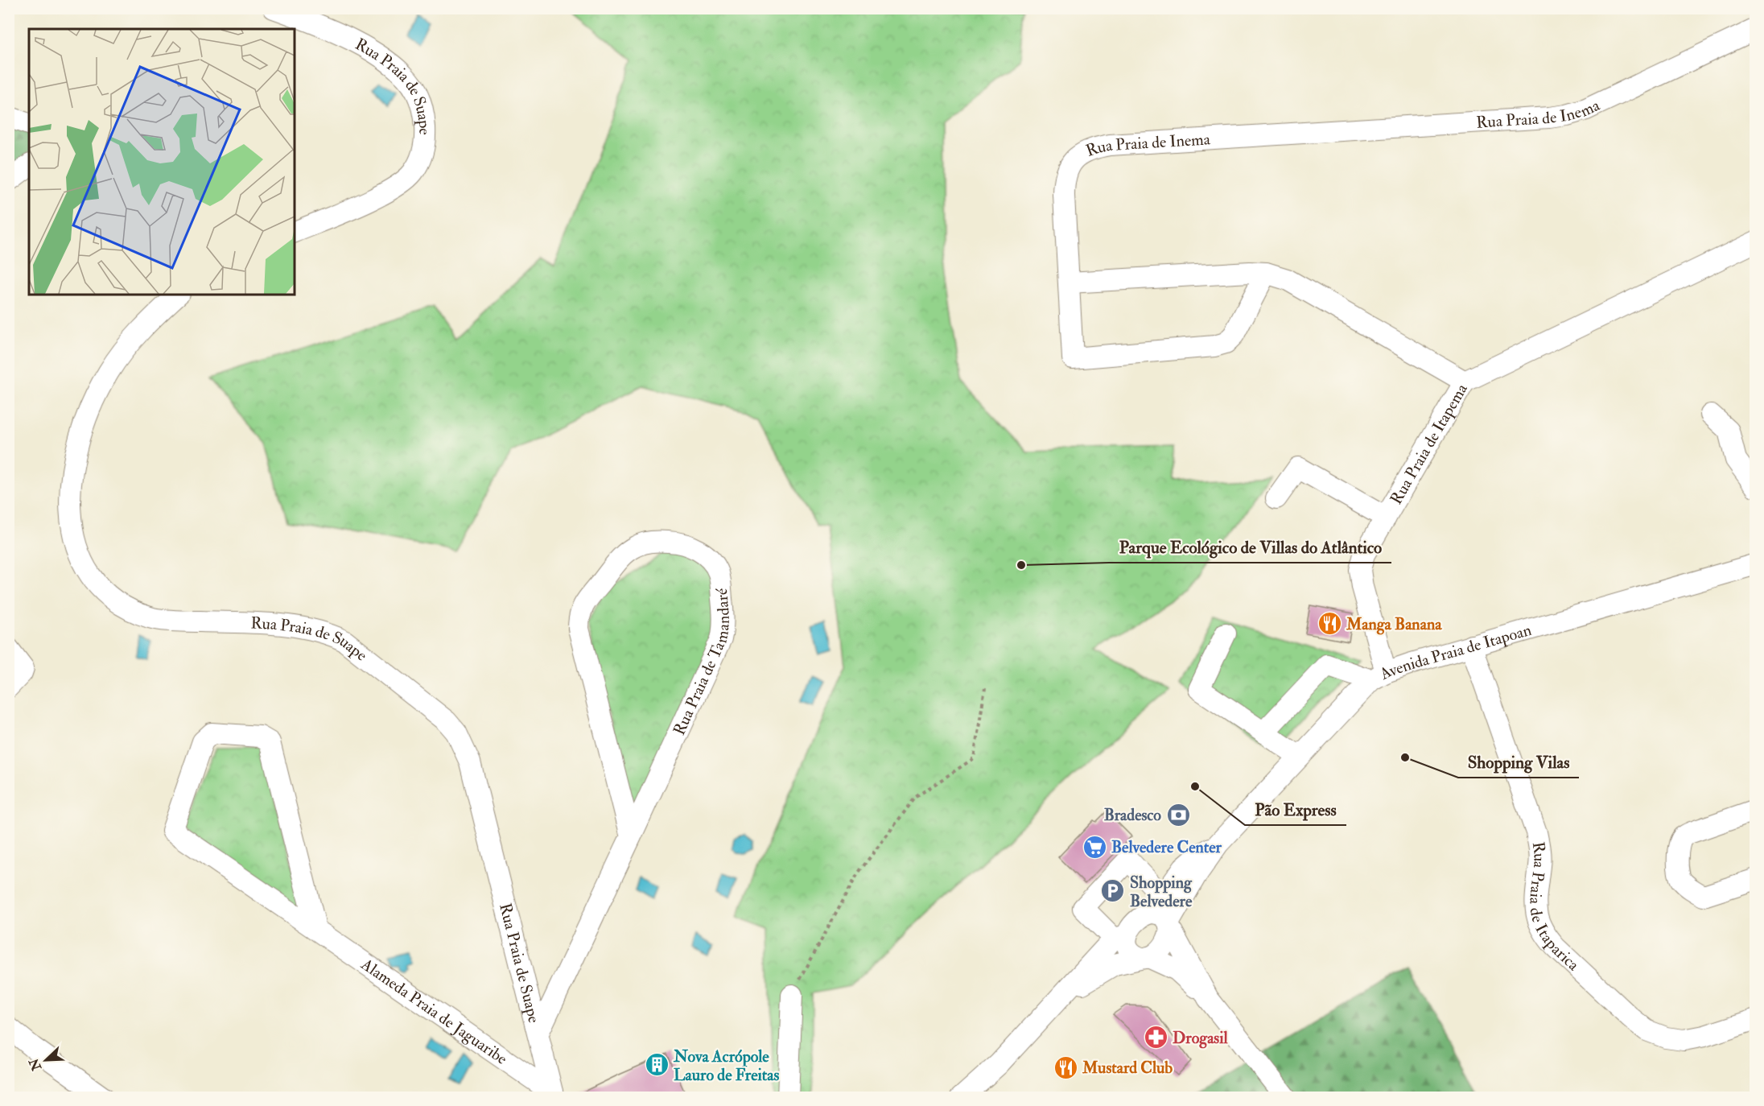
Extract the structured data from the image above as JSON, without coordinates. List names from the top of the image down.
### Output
{
  "streets": {
    "street": [
      "Rua Praia de Suape",
      "Rua Praia de Inema",
      "Rua Praia de Itapema",
      "Avenida Praia de Itapoan",
      "Rua Praia de Tamandaré",
      "Rua Praia de Itaparica",
      "Alameda Praia de Jaguaribe"
    ]
  },
  "crossings": [
    ["Rua Praia de Suape", "Rua Praia de Tamandaré"],
    ["Rua Praia de Suape", "Alameda Praia de Jaguaribe"],
    ["Rua Praia de Itapema", "Avenida Praia de Itapoan"],
    ["Avenida Praia de Itapoan", "Rua Praia de Itaparica"]
  ],
  "places": {
    "other": ["Parque Ecológico de Villas do Atlântico", "Shopping Vilas", "Pão Express"],
    "restaurant": ["Manga Banana", "Mustard Club"],
    "bank": ["Bradesco"],
    "supermarket": ["Belvedere Center"],
    "parking": ["Shopping Belvedere"],
    "pharmacy": ["Drogasil"],
    "building": ["Nova Acrópole Lauro de Freitas"]
  },
  "north": "bottom left"
}
